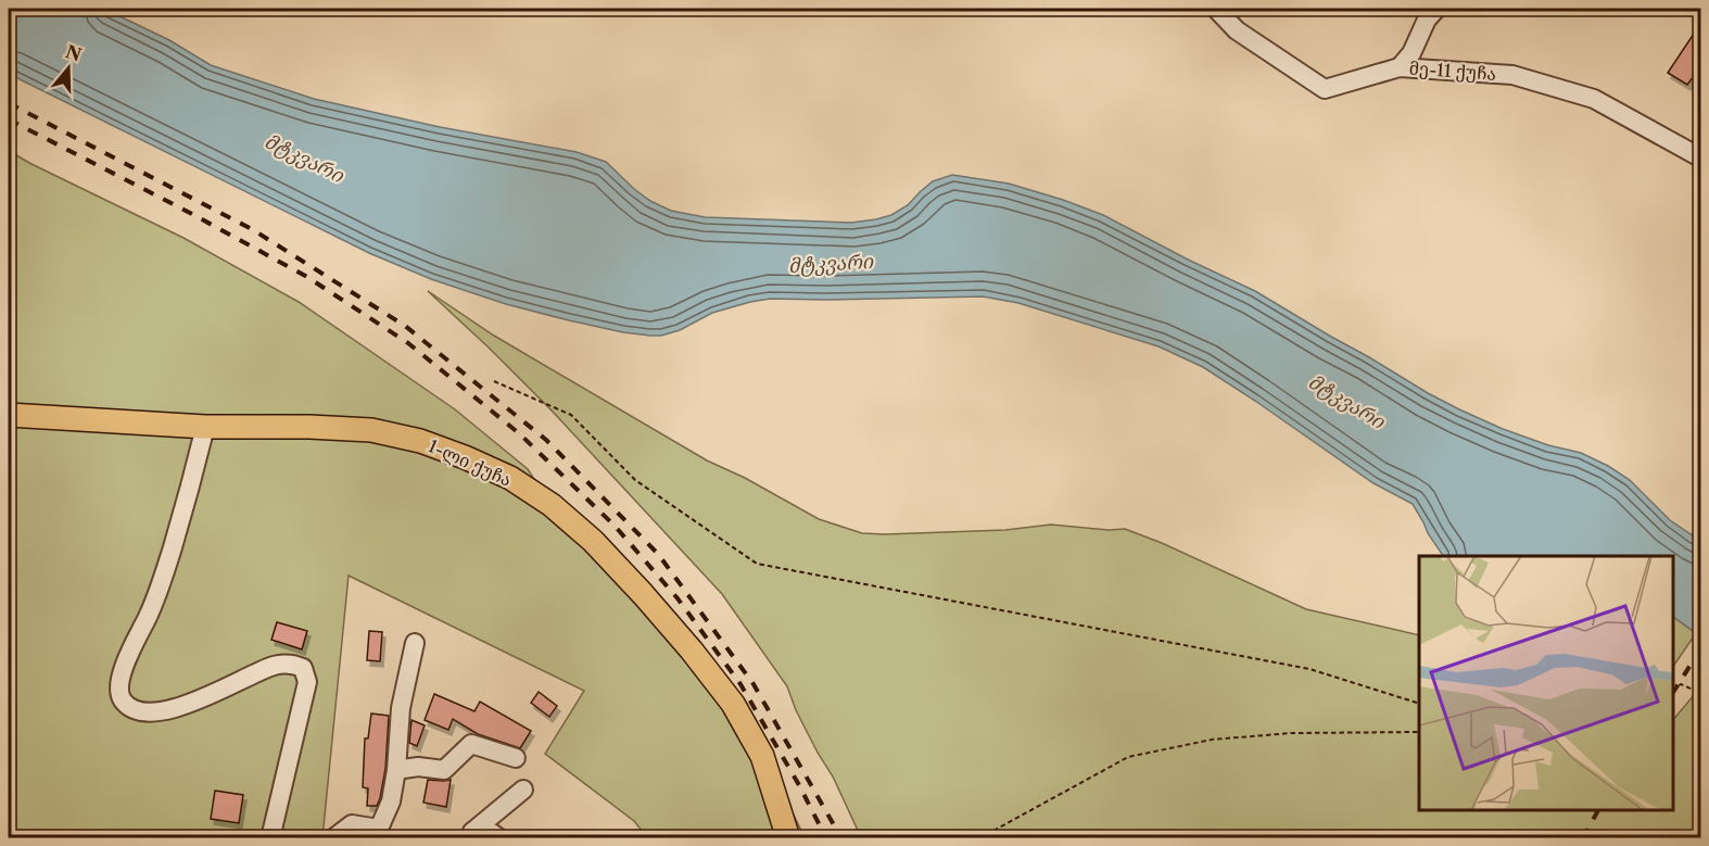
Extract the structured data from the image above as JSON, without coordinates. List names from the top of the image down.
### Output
{
  "streets": {
    "main road": ["1-ლი ქუჩა"],
    "street": ["მე-11 ქუჩა"]
  },
  "water": ["მტკვარი"],
  "north": "top"
}
